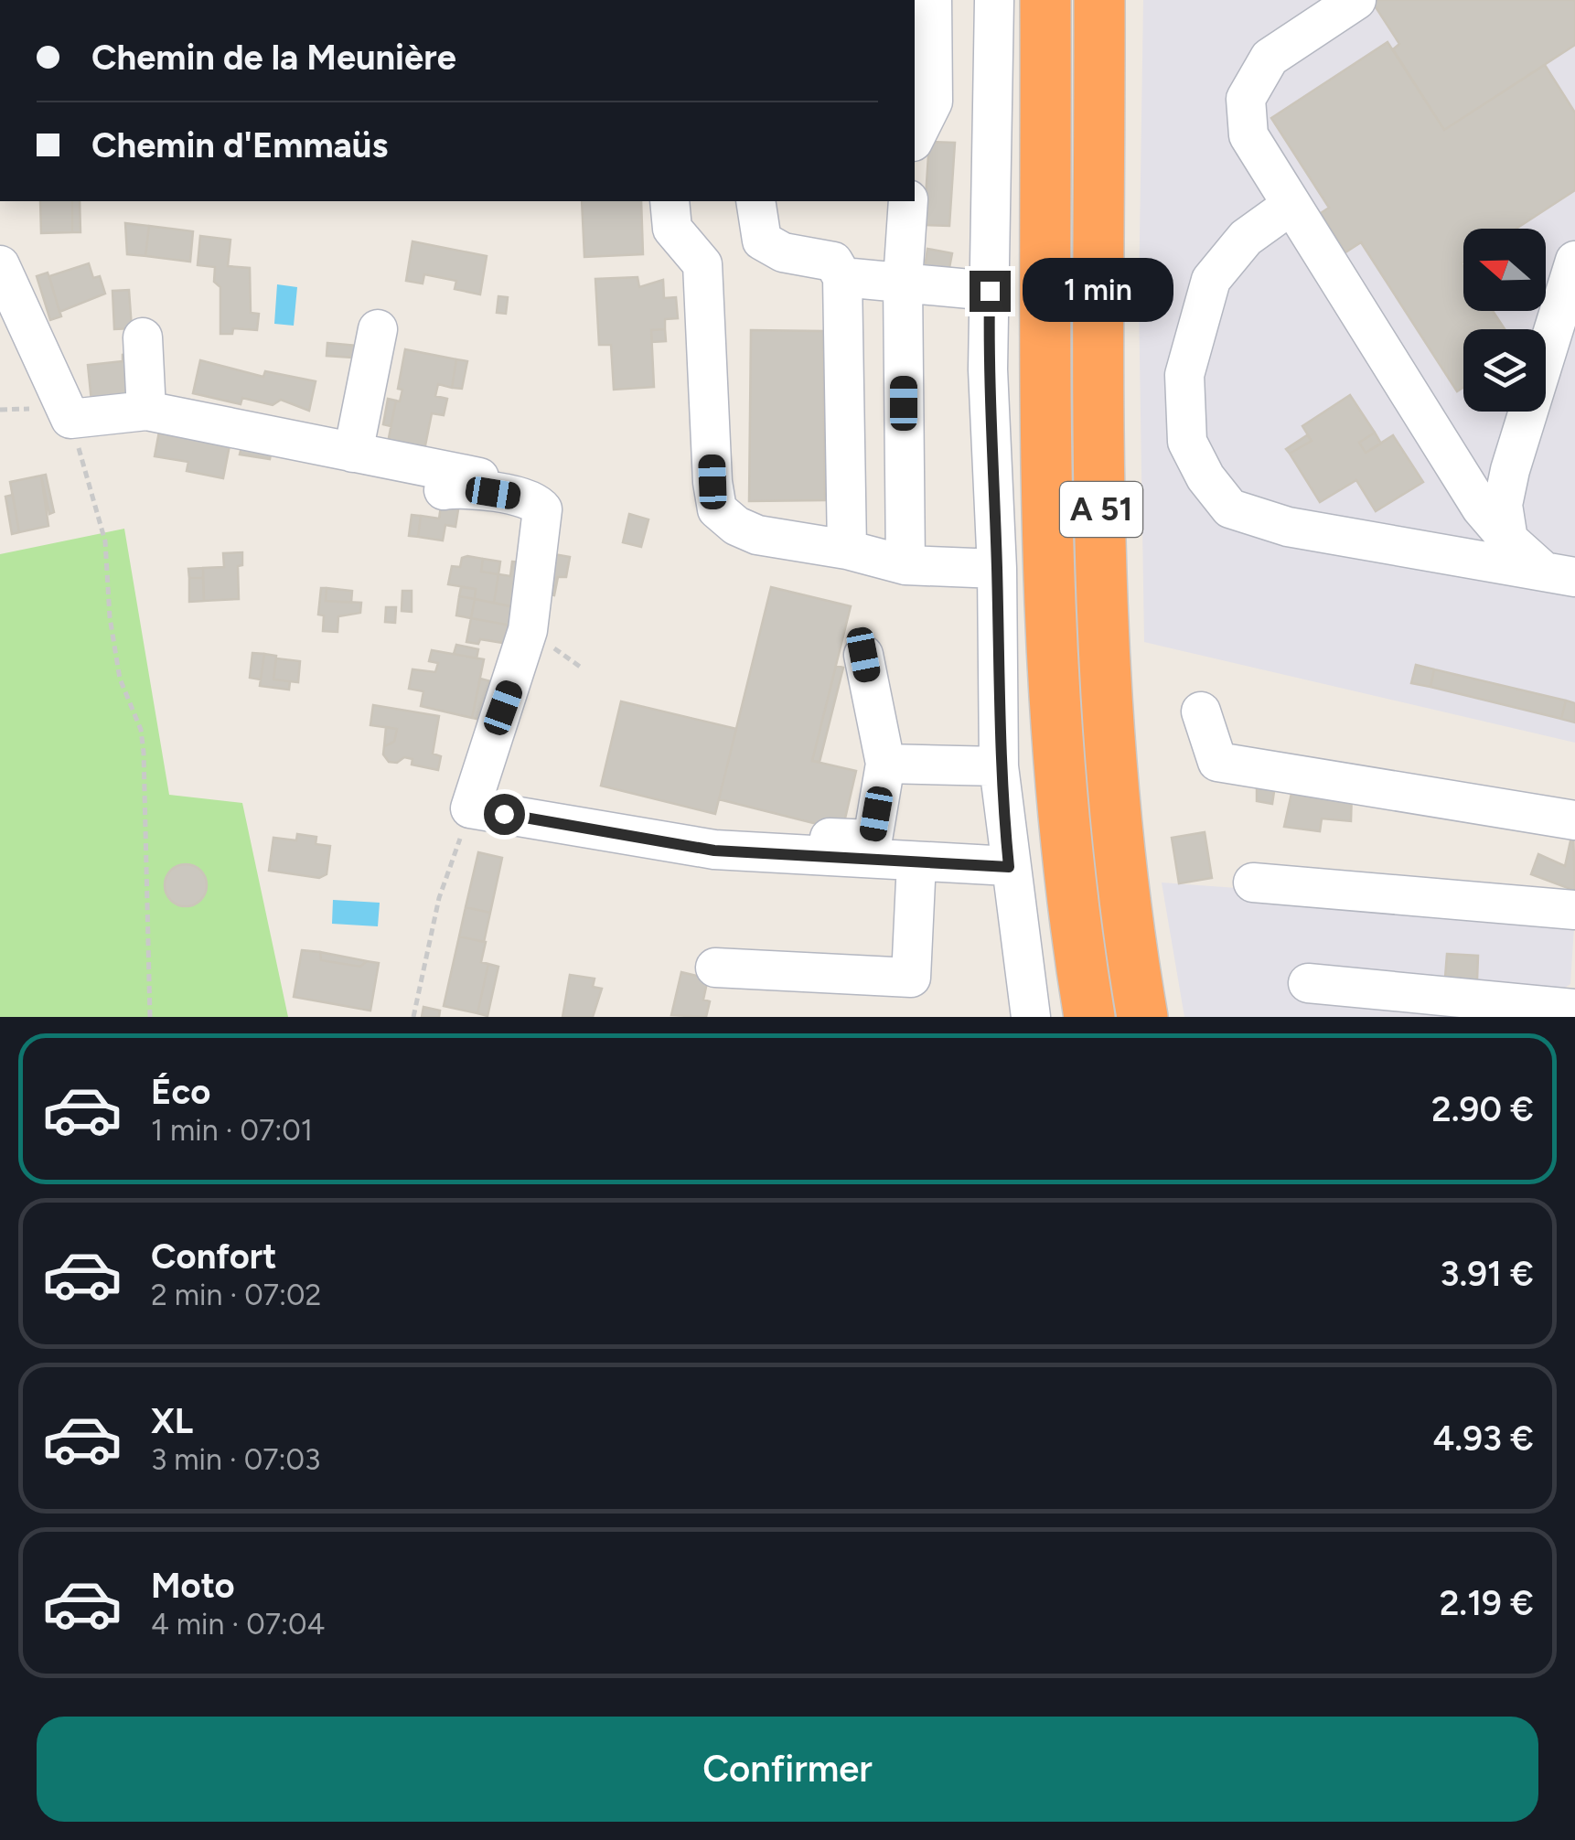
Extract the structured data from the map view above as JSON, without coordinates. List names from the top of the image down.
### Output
{
  "streets": {
    "highway": ["A 51"]
  },
  "north": "left",
  "page": {
    "banner": ["Chemin de la Meunière", "Chemin d'Emmaüs"],
    "bubble": "1 min",
    "list": [
      {
        "name": "Éco",
        "note": "1 min · 07:01",
        "value": "2.90 €"
      },
      {
        "name": "Confort",
        "note": "2 min · 07:02",
        "value": "3.91 €"
      },
      {
        "name": "XL",
        "note": "3 min · 07:03",
        "value": "4.93 €"
      },
      {
        "name": "Moto",
        "note": "4 min · 07:04",
        "value": "2.19 €"
      }
    ],
    "buttons": "Confirmer"
  }
}
